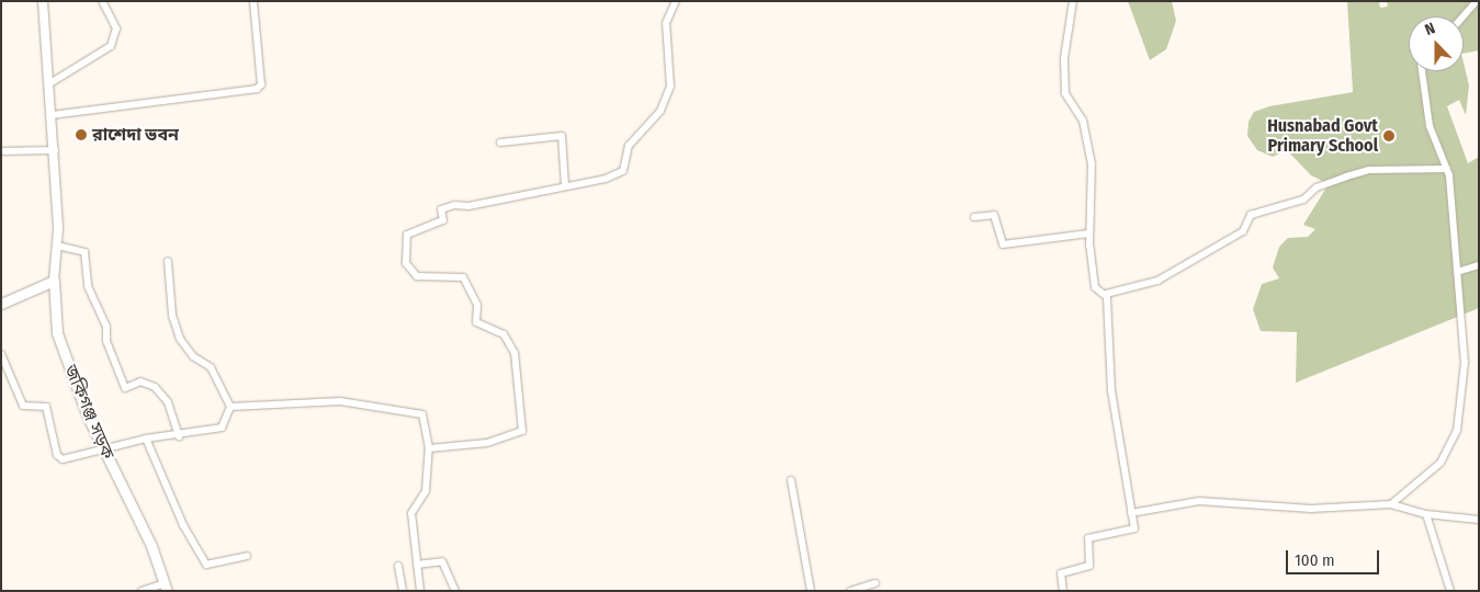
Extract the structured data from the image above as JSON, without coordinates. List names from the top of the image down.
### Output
{
  "streets": {
    "main road": ["জকিগঞ্জ সড়ক"]
  },
  "places": ["রাশেদা ভবন", "Husnabad Govt Primary School"],
  "scale_bar": "100 m",
  "north": "top"
}
